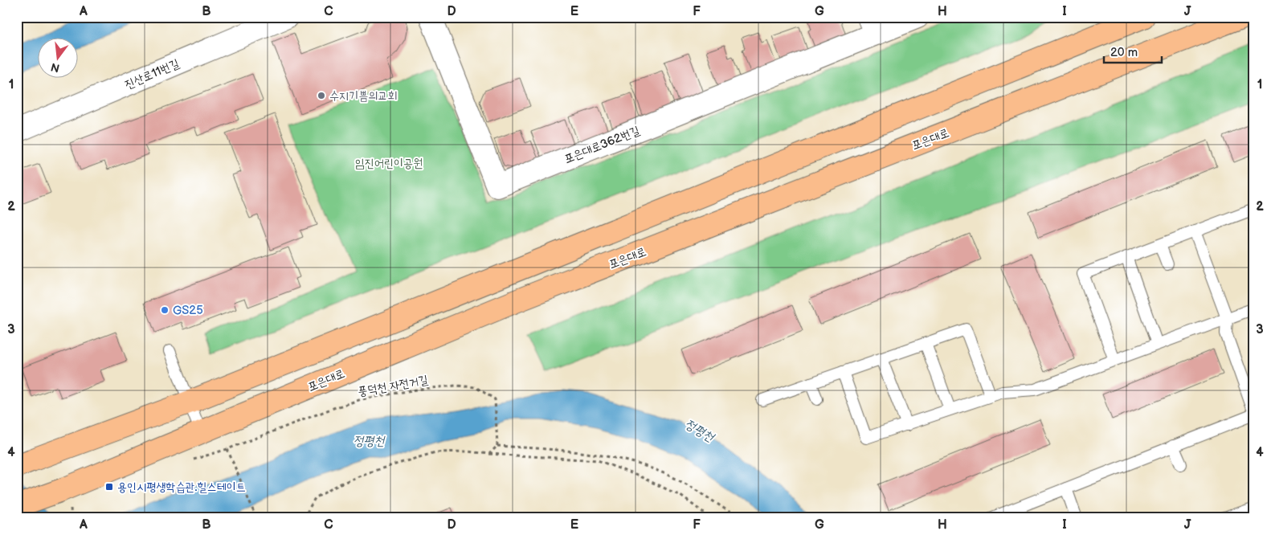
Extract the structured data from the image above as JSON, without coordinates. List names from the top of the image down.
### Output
{
  "streets": {
    "main road": ["포은대로"],
    "street": ["진산로11번길", "포은대로362번길"],
    "path": ["풍덕천 자전거길"]
  },
  "water": ["정평천"],
  "parks": ["임진어린이공원"],
  "places": {
    "other": ["수지기쁨의교회", "GS25"],
    "transit": ["용인시평생학습관.힐스테이트"]
  },
  "scale_bar": "20 m",
  "north": "bottom",
  "grid": {
    "columns": [
      "A",
      "B",
      "C",
      "D",
      "E",
      "F",
      "G",
      "H",
      "I",
      "J"
    ],
    "rows": [
      "1",
      "2",
      "3",
      "4"
    ]
  }
}
